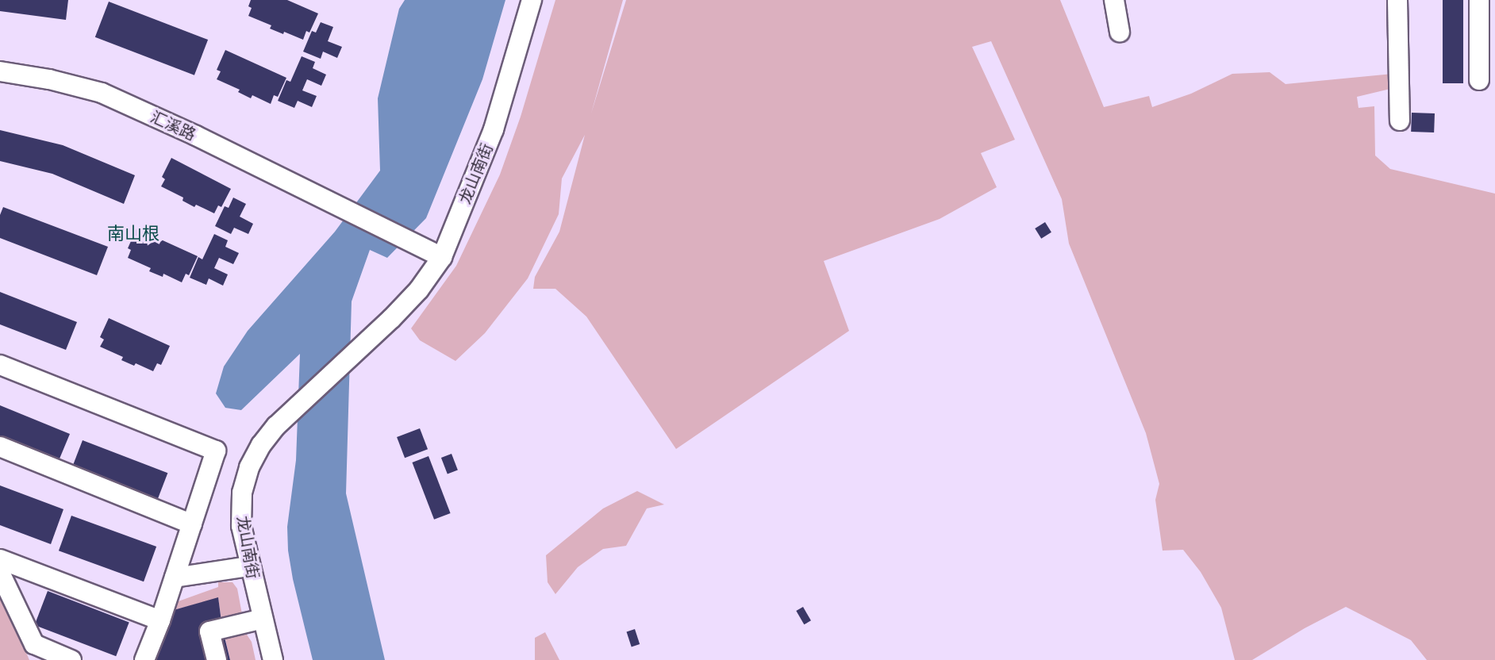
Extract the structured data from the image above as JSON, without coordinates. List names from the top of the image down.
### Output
{
  "streets": {
    "street": ["汇溪路", "龙山南街"]
  },
  "crossings": [
    ["汇溪路", "龙山南街"]
  ],
  "districts": ["南山根"]
}
